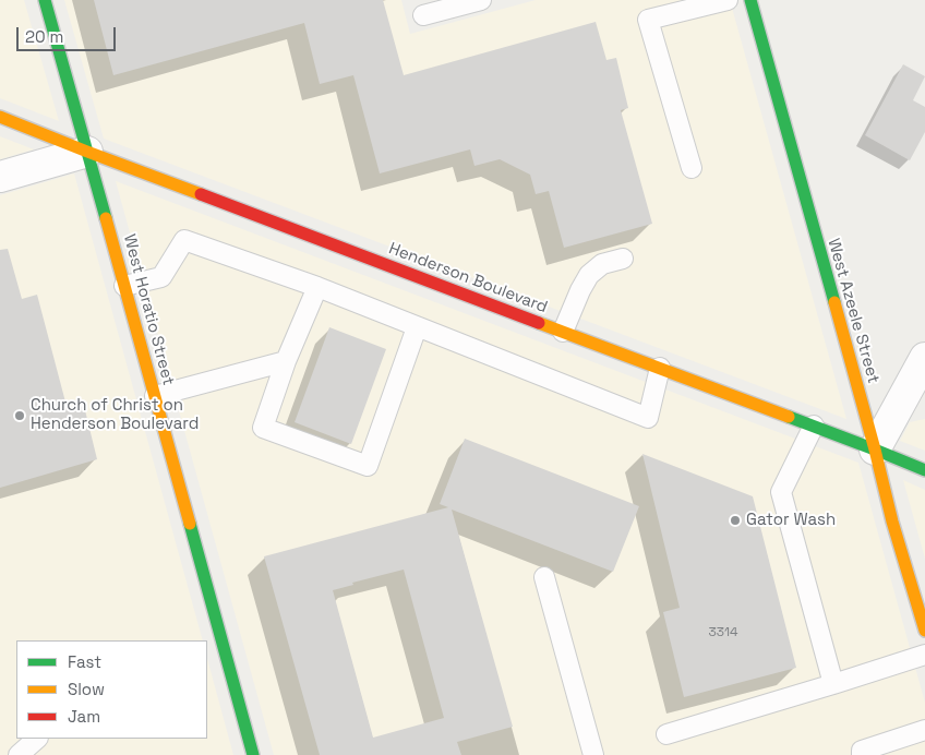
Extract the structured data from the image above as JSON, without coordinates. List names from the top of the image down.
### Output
{
  "streets": {
    "main road": ["Henderson Boulevard", "West Horatio Street", "West Azeele Street"]
  },
  "crossings": [
    ["Henderson Boulevard", "West Horatio Street"],
    ["Henderson Boulevard", "West Azeele Street"]
  ],
  "places": ["Church of Christ on Henderson Boulevard", "Gator Wash"],
  "house_numbers": ["3314"],
  "legend": ["Fast", "Slow", "Jam"],
  "scale_bar": "20 m"
}
